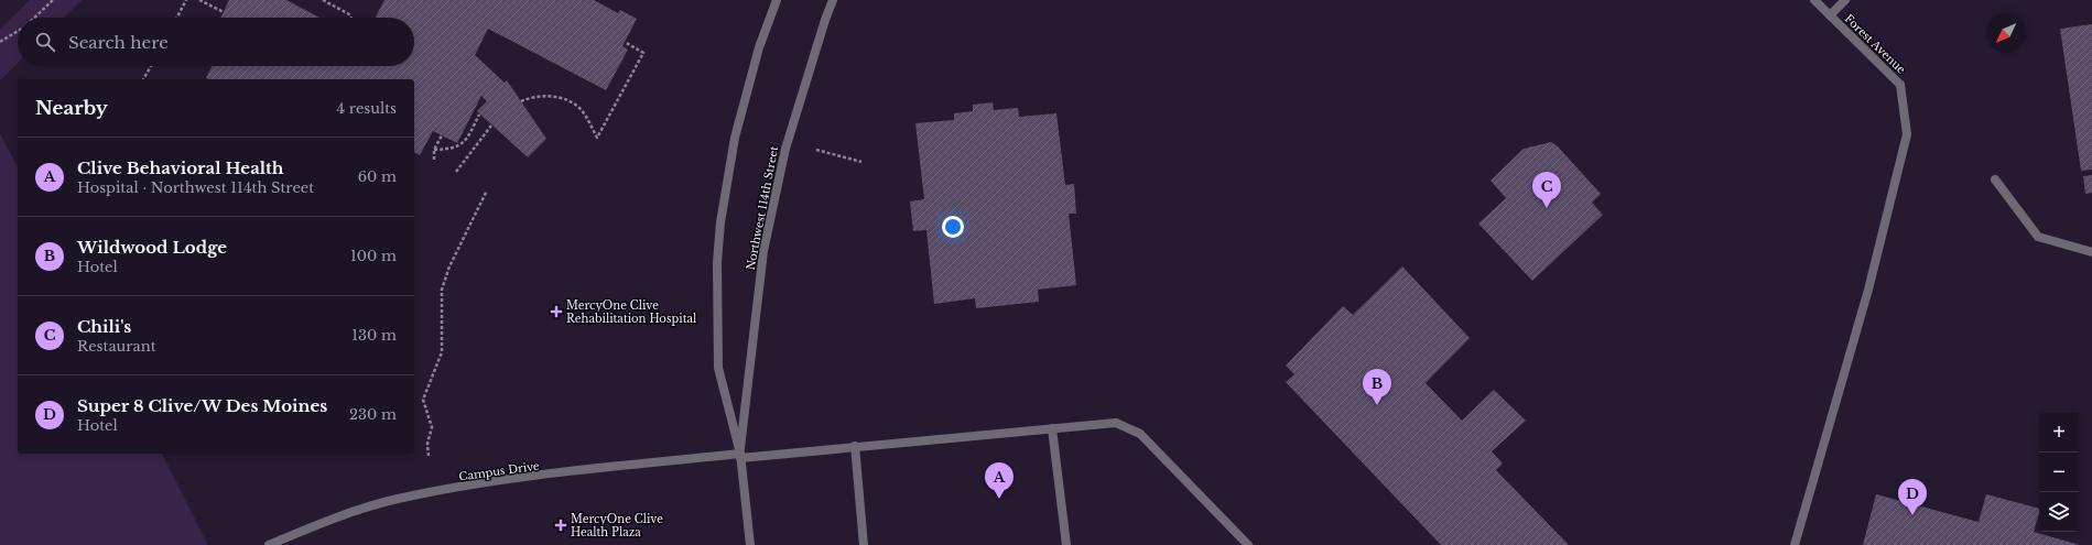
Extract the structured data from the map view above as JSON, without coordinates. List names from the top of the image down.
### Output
{
  "streets": {
    "street": ["Forest Avenue", "Northwest 114th Street", "Campus Drive"]
  },
  "crossings": [
    ["Northwest 114th Street", "Campus Drive"]
  ],
  "places": {
    "health": ["MercyOne Clive Rehabilitation Hospital", "MercyOne Clive Health Plaza"]
  },
  "north": "bottom left",
  "page": {
    "search": "Search here",
    "heading": ["Nearby", "4 results"],
    "list": [
      {
        "mark": "A",
        "name": "Clive Behavioral Health",
        "note": "Hospital · Northwest 114th Street",
        "value": "60 m"
      },
      {
        "mark": "B",
        "name": "Wildwood Lodge",
        "note": "Hotel",
        "value": "100 m"
      },
      {
        "mark": "C",
        "name": "Chili's",
        "note": "Restaurant",
        "value": "130 m"
      },
      {
        "mark": "D",
        "name": "Super 8 Clive/W Des Moines",
        "note": "Hotel",
        "value": "230 m"
      }
    ],
    "pins": [
      "C",
      "B",
      "A",
      "D"
    ],
    "map_buttons": ["+", "−"]
  }
}
